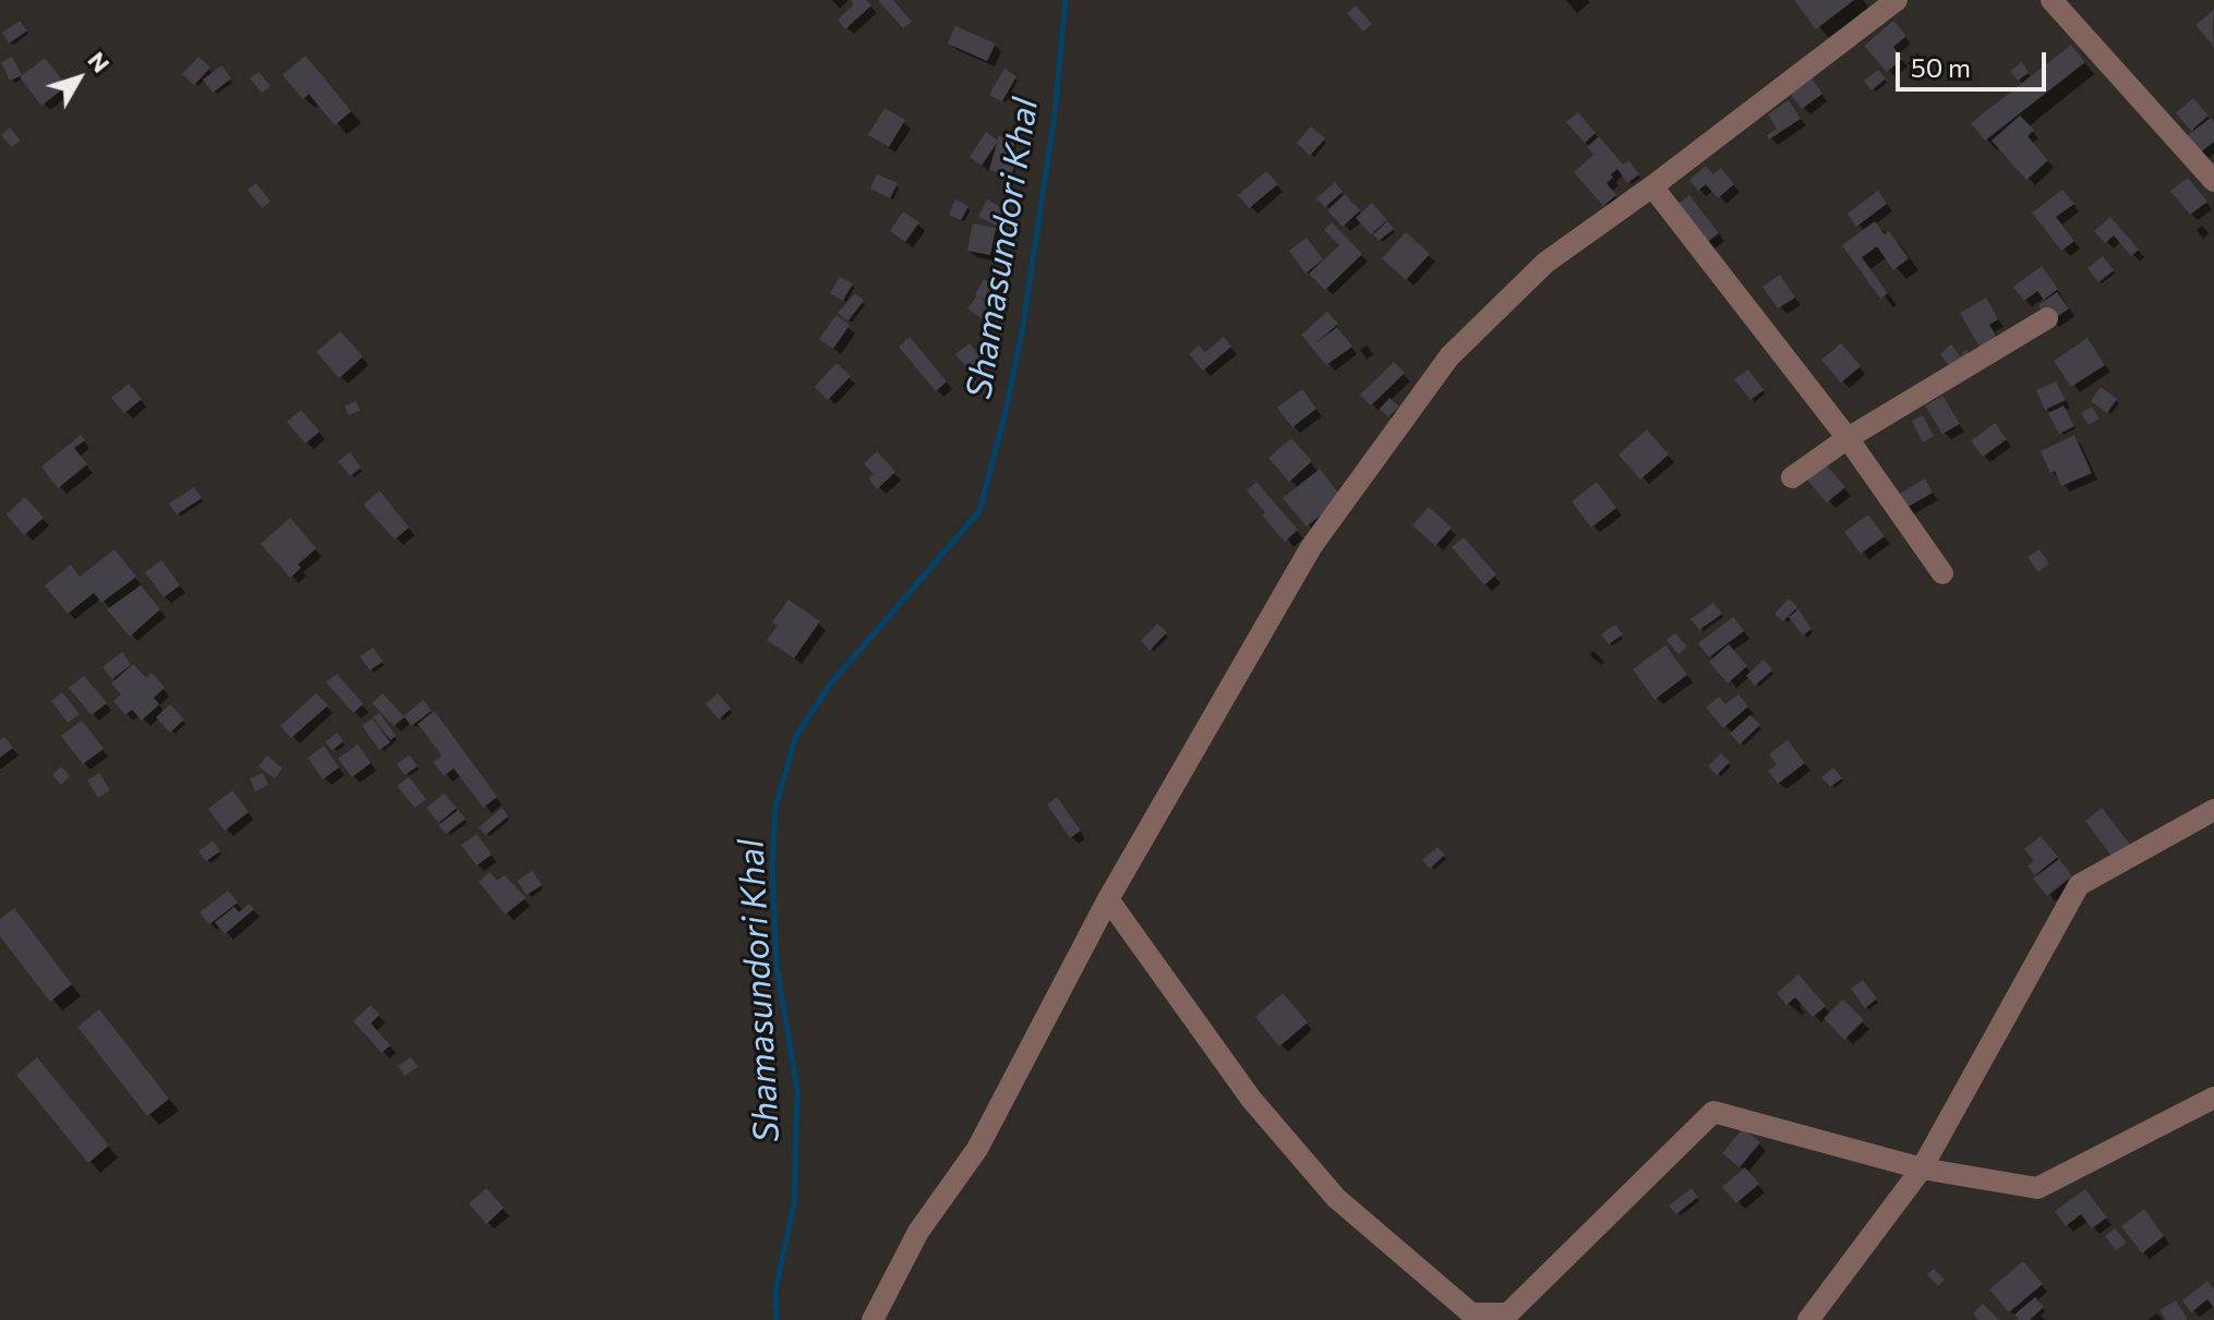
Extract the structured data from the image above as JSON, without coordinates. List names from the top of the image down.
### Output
{
  "water": ["Shamasundori Khal"],
  "scale_bar": "50 m",
  "north": "top right"
}
